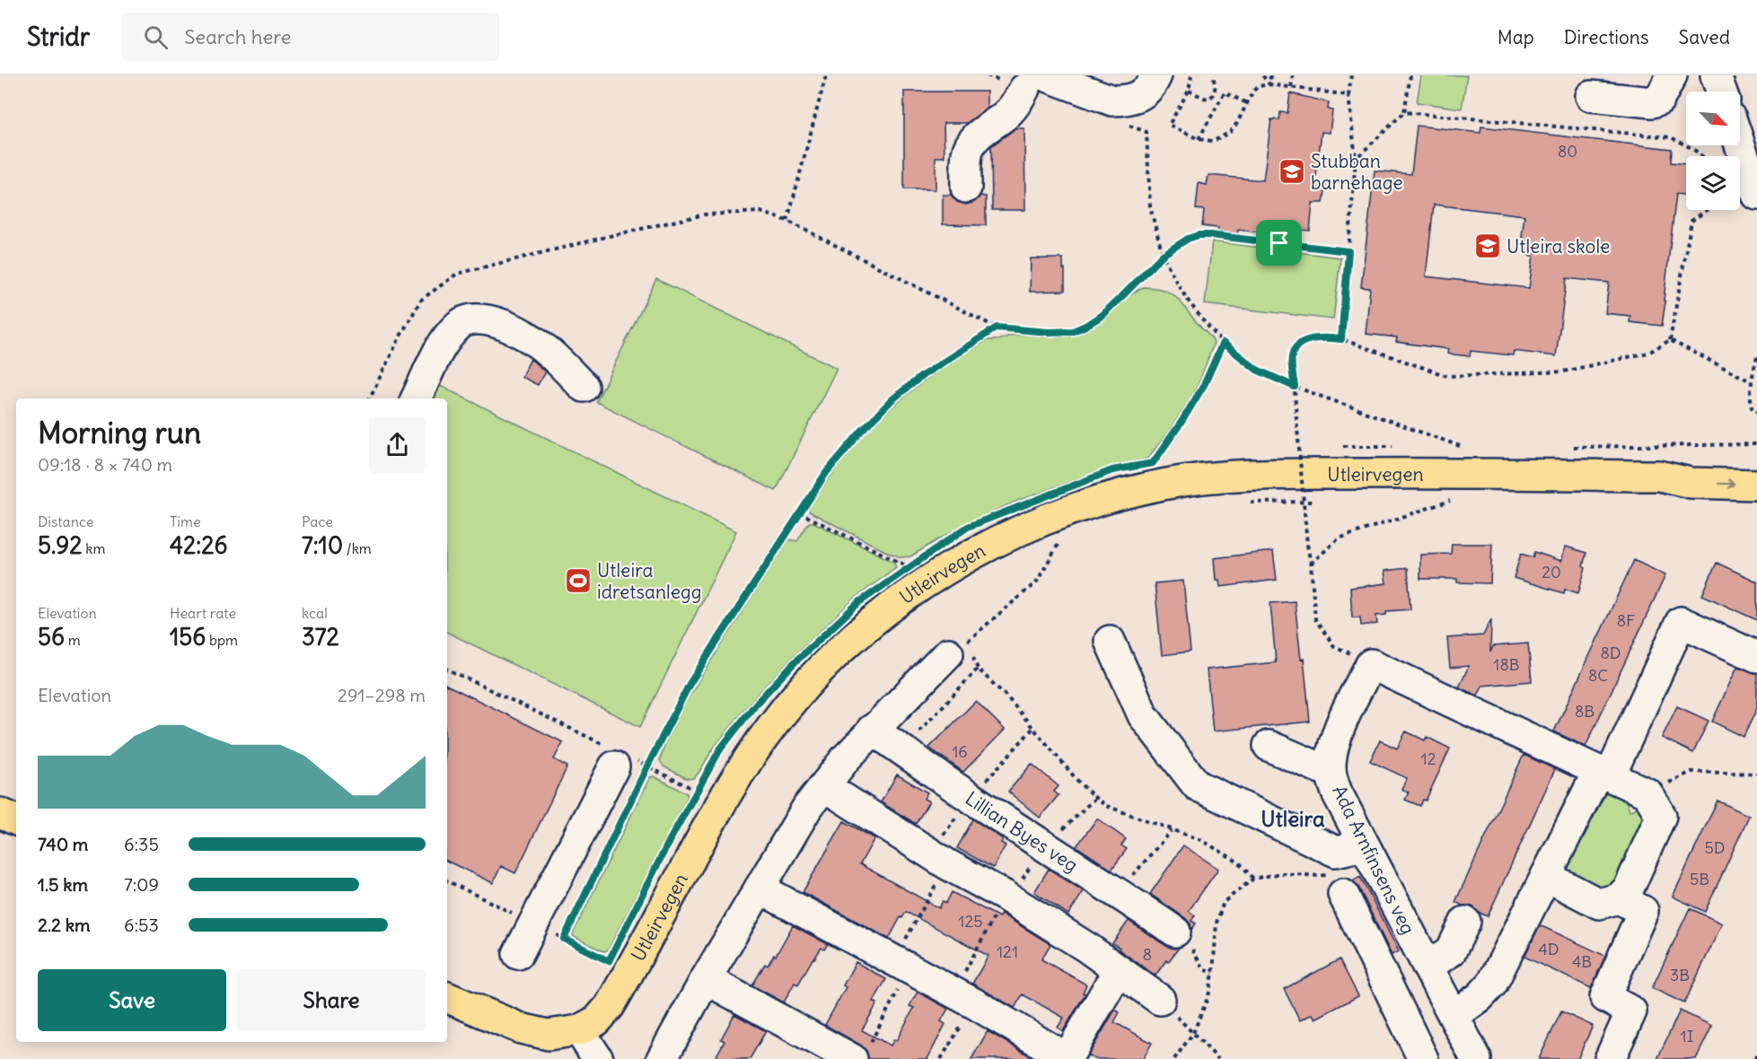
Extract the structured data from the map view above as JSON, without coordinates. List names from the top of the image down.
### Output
{
  "streets": {
    "main road": ["Utleirvegen"],
    "street": ["Lillian Byes veg", "Ada Arnfinsens veg"]
  },
  "districts": ["Utleira"],
  "places": {
    "school or university": ["Stubban barnehage", "Utleira skole"],
    "sports": ["Utleira idretsanlegg"]
  },
  "house_numbers": [
    "80",
    "20",
    "8F",
    "8D",
    "18B",
    "8C",
    "8B",
    "16",
    "12",
    "5D",
    "5B",
    "125",
    "4D",
    "121",
    "8",
    "4B",
    "3B",
    "1I"
  ],
  "north": "bottom right",
  "page": {
    "header": "Stridr",
    "search": "Search here",
    "nav": ["Map", "Directions", "Saved"],
    "heading": ["Morning run", "09:18 · 8 × 740 m"],
    "stats": [
      ["Distance", "5.92 km"],
      ["Time", "42:26"],
      ["Pace", "7:10 /km"],
      ["Elevation", "56 m"],
      ["Heart rate", "156 bpm"],
      ["kcal", "372"]
    ],
    "chart": ["Elevation", "291–298 m"],
    "list": [
      {
        "name": "740 m",
        "note": "6:35"
      },
      {
        "name": "1.5 km",
        "note": "7:09"
      },
      {
        "name": "2.2 km",
        "note": "6:53"
      }
    ],
    "buttons": ["Save", "Share"]
  }
}
